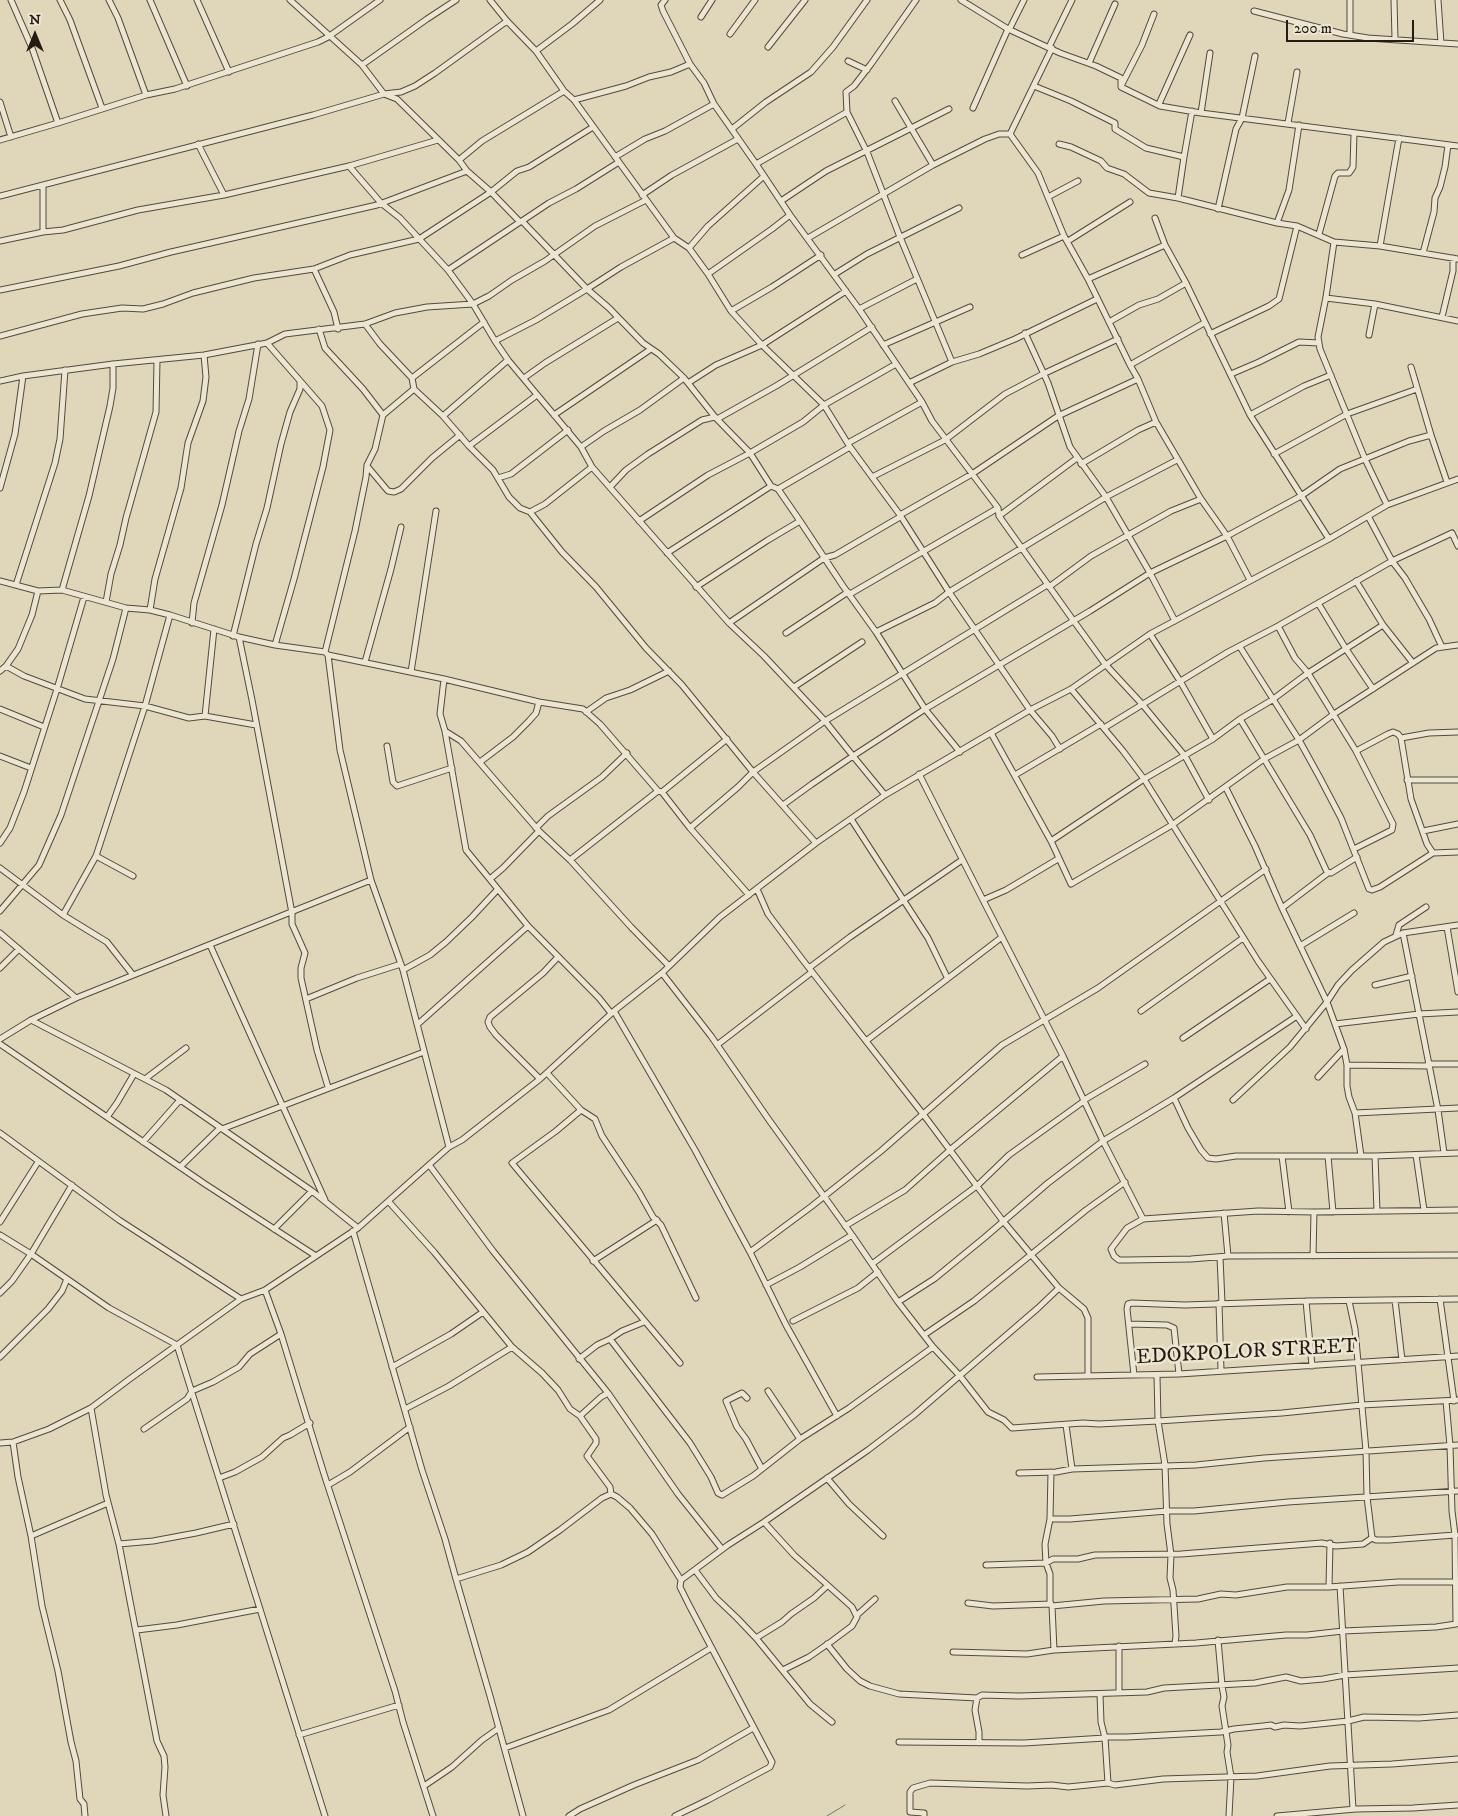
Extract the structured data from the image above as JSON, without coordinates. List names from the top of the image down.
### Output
{
  "streets": {
    "street": ["EDOKPOLOR STREET"]
  },
  "scale_bar": "200 m",
  "north": "top"
}
